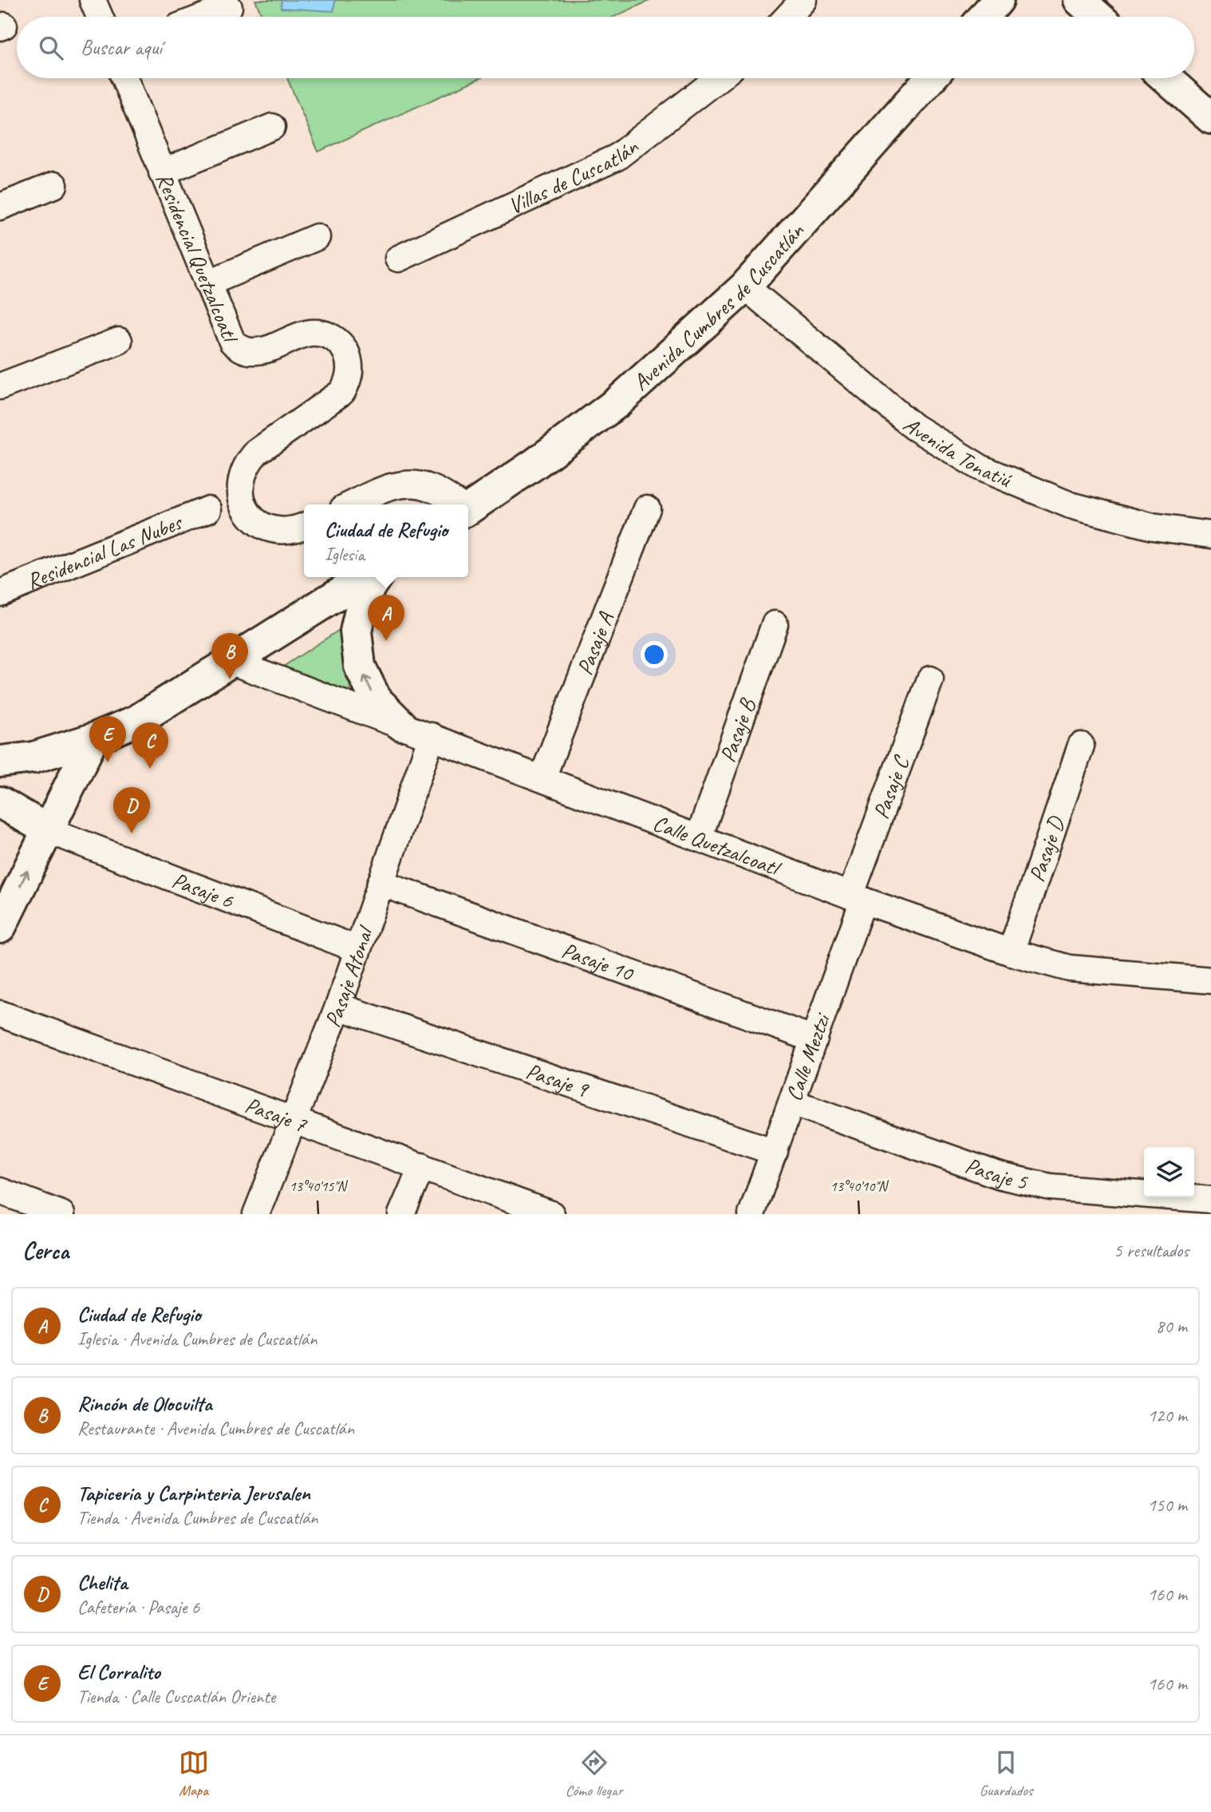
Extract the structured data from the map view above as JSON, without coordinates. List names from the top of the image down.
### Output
{
  "streets": {
    "main road": ["Avenida Cumbres de Cuscatlán"],
    "street": [
      "Villas de Cuscatlán",
      "Residencial Quetzalcoatl",
      "Avenida Tonatiú",
      "Residencial Las Nubes",
      "Pasaje A",
      "Pasaje B",
      "Pasaje C",
      "Calle Quetzalcoatl",
      "Pasaje D",
      "Pasaje 6",
      "Pasaje 10",
      "Pasaje Atonal",
      "Calle Meztzi",
      "Pasaje 9",
      "Pasaje 7",
      "Pasaje 5"
    ]
  },
  "crossings": [
    ["Avenida Cumbres de Cuscatlán", "Avenida Tonatiú"],
    ["Pasaje A", "Calle Quetzalcoatl"],
    ["Pasaje B", "Calle Quetzalcoatl"],
    ["Pasaje C", "Calle Quetzalcoatl"],
    ["Pasaje C", "Calle Meztzi"],
    ["Calle Quetzalcoatl", "Pasaje D"],
    ["Calle Quetzalcoatl", "Pasaje Atonal"],
    ["Calle Quetzalcoatl", "Calle Meztzi"],
    ["Pasaje 6", "Pasaje Atonal"],
    ["Pasaje 10", "Pasaje Atonal"],
    ["Pasaje 10", "Calle Meztzi"],
    ["Pasaje Atonal", "Pasaje 9"],
    ["Pasaje Atonal", "Pasaje 7"],
    ["Calle Meztzi", "Pasaje 9"],
    ["Calle Meztzi", "Pasaje 5"]
  ],
  "page": {
    "search": "Buscar aquí",
    "popup": ["Ciudad de Refugio", "Iglesia"],
    "pins": [
      "A",
      "B",
      "E",
      "C",
      "D"
    ],
    "heading": ["Cerca", "5 resultados"],
    "list": [
      {
        "mark": "A",
        "name": "Ciudad de Refugio",
        "note": "Iglesia · Avenida Cumbres de Cuscatlán",
        "value": "80 m"
      },
      {
        "mark": "B",
        "name": "Rincón de Olocuilta",
        "note": "Restaurante · Avenida Cumbres de Cuscatlán",
        "value": "120 m"
      },
      {
        "mark": "C",
        "name": "Tapiceria y Carpinteria Jerusalen",
        "note": "Tienda · Avenida Cumbres de Cuscatlán",
        "value": "150 m"
      },
      {
        "mark": "D",
        "name": "Chelita",
        "note": "Cafetería · Pasaje 6",
        "value": "160 m"
      },
      {
        "mark": "E",
        "name": "El Corralito",
        "note": "Tienda · Calle Cuscatlán Oriente",
        "value": "160 m"
      }
    ],
    "nav": ["Mapa", "Cómo llegar", "Guardados"]
  },
  "coordinates": ["13°40'15\"N", "13°40'10\"N"]
}
